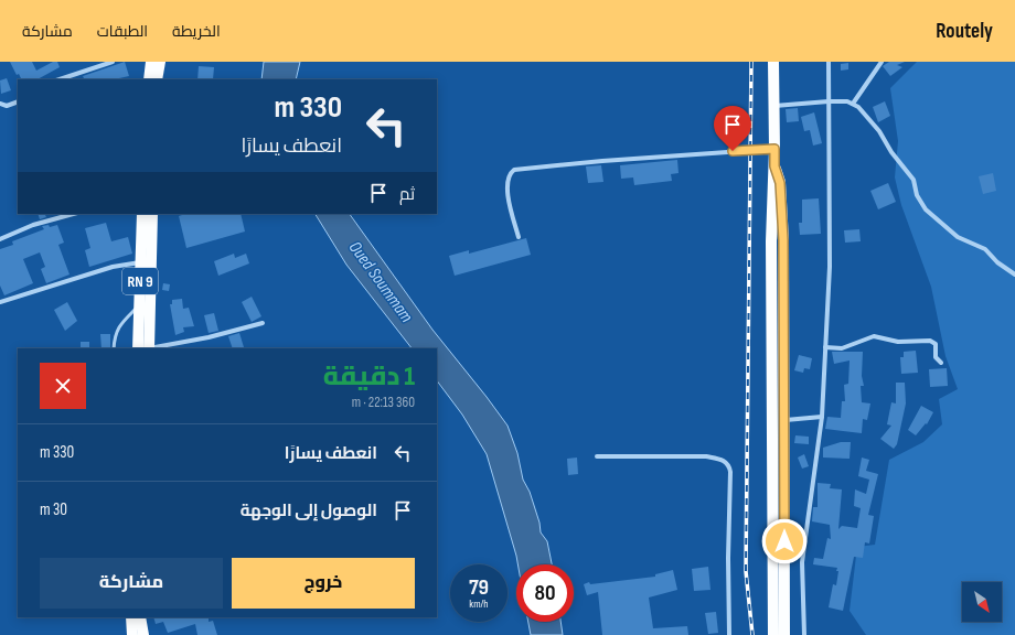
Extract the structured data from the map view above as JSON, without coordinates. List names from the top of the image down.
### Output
{
  "streets": {
    "highway": ["RN 9"]
  },
  "water": ["Oued Soummam"],
  "north": "bottom right",
  "page": {
    "header": "Routely",
    "nav": ["الخريطة", "الطبقات", "مشاركة"],
    "turn": ["330 m", "انعطف يسارًا"],
    "then": "ثم",
    "heading": ["1 دقيقة", "360 m · 22:13"],
    "list": [
      {
        "name": "انعطف يسارًا",
        "value": "330 m"
      },
      {
        "name": "الوصول إلى الوجهة",
        "value": "30 m"
      }
    ],
    "buttons": ["خروج", "مشاركة"],
    "speed": "79 km/h",
    "limit": "80"
  }
}
